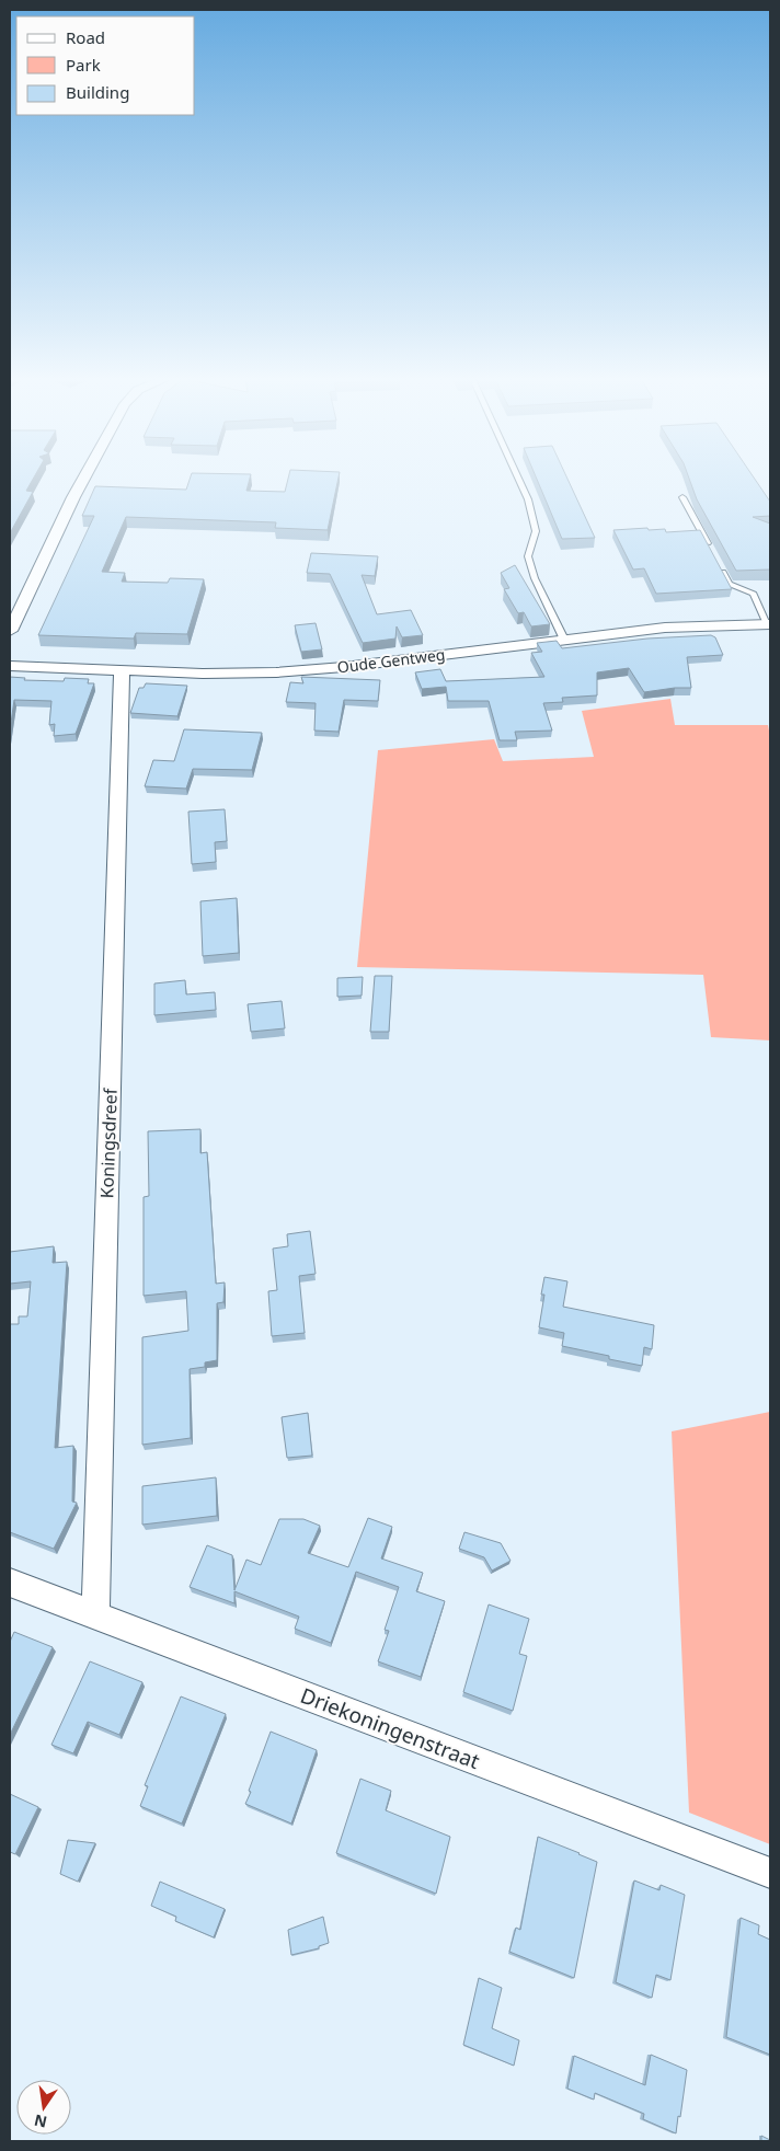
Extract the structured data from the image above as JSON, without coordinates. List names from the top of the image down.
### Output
{
  "streets": {
    "street": ["Oude Gentweg", "Koningsdreef", "Driekoningenstraat"]
  },
  "crossings": [
    ["Oude Gentweg", "Koningsdreef"],
    ["Koningsdreef", "Driekoningenstraat"]
  ],
  "legend": ["Road", "Park", "Building"],
  "north": "bottom"
}
